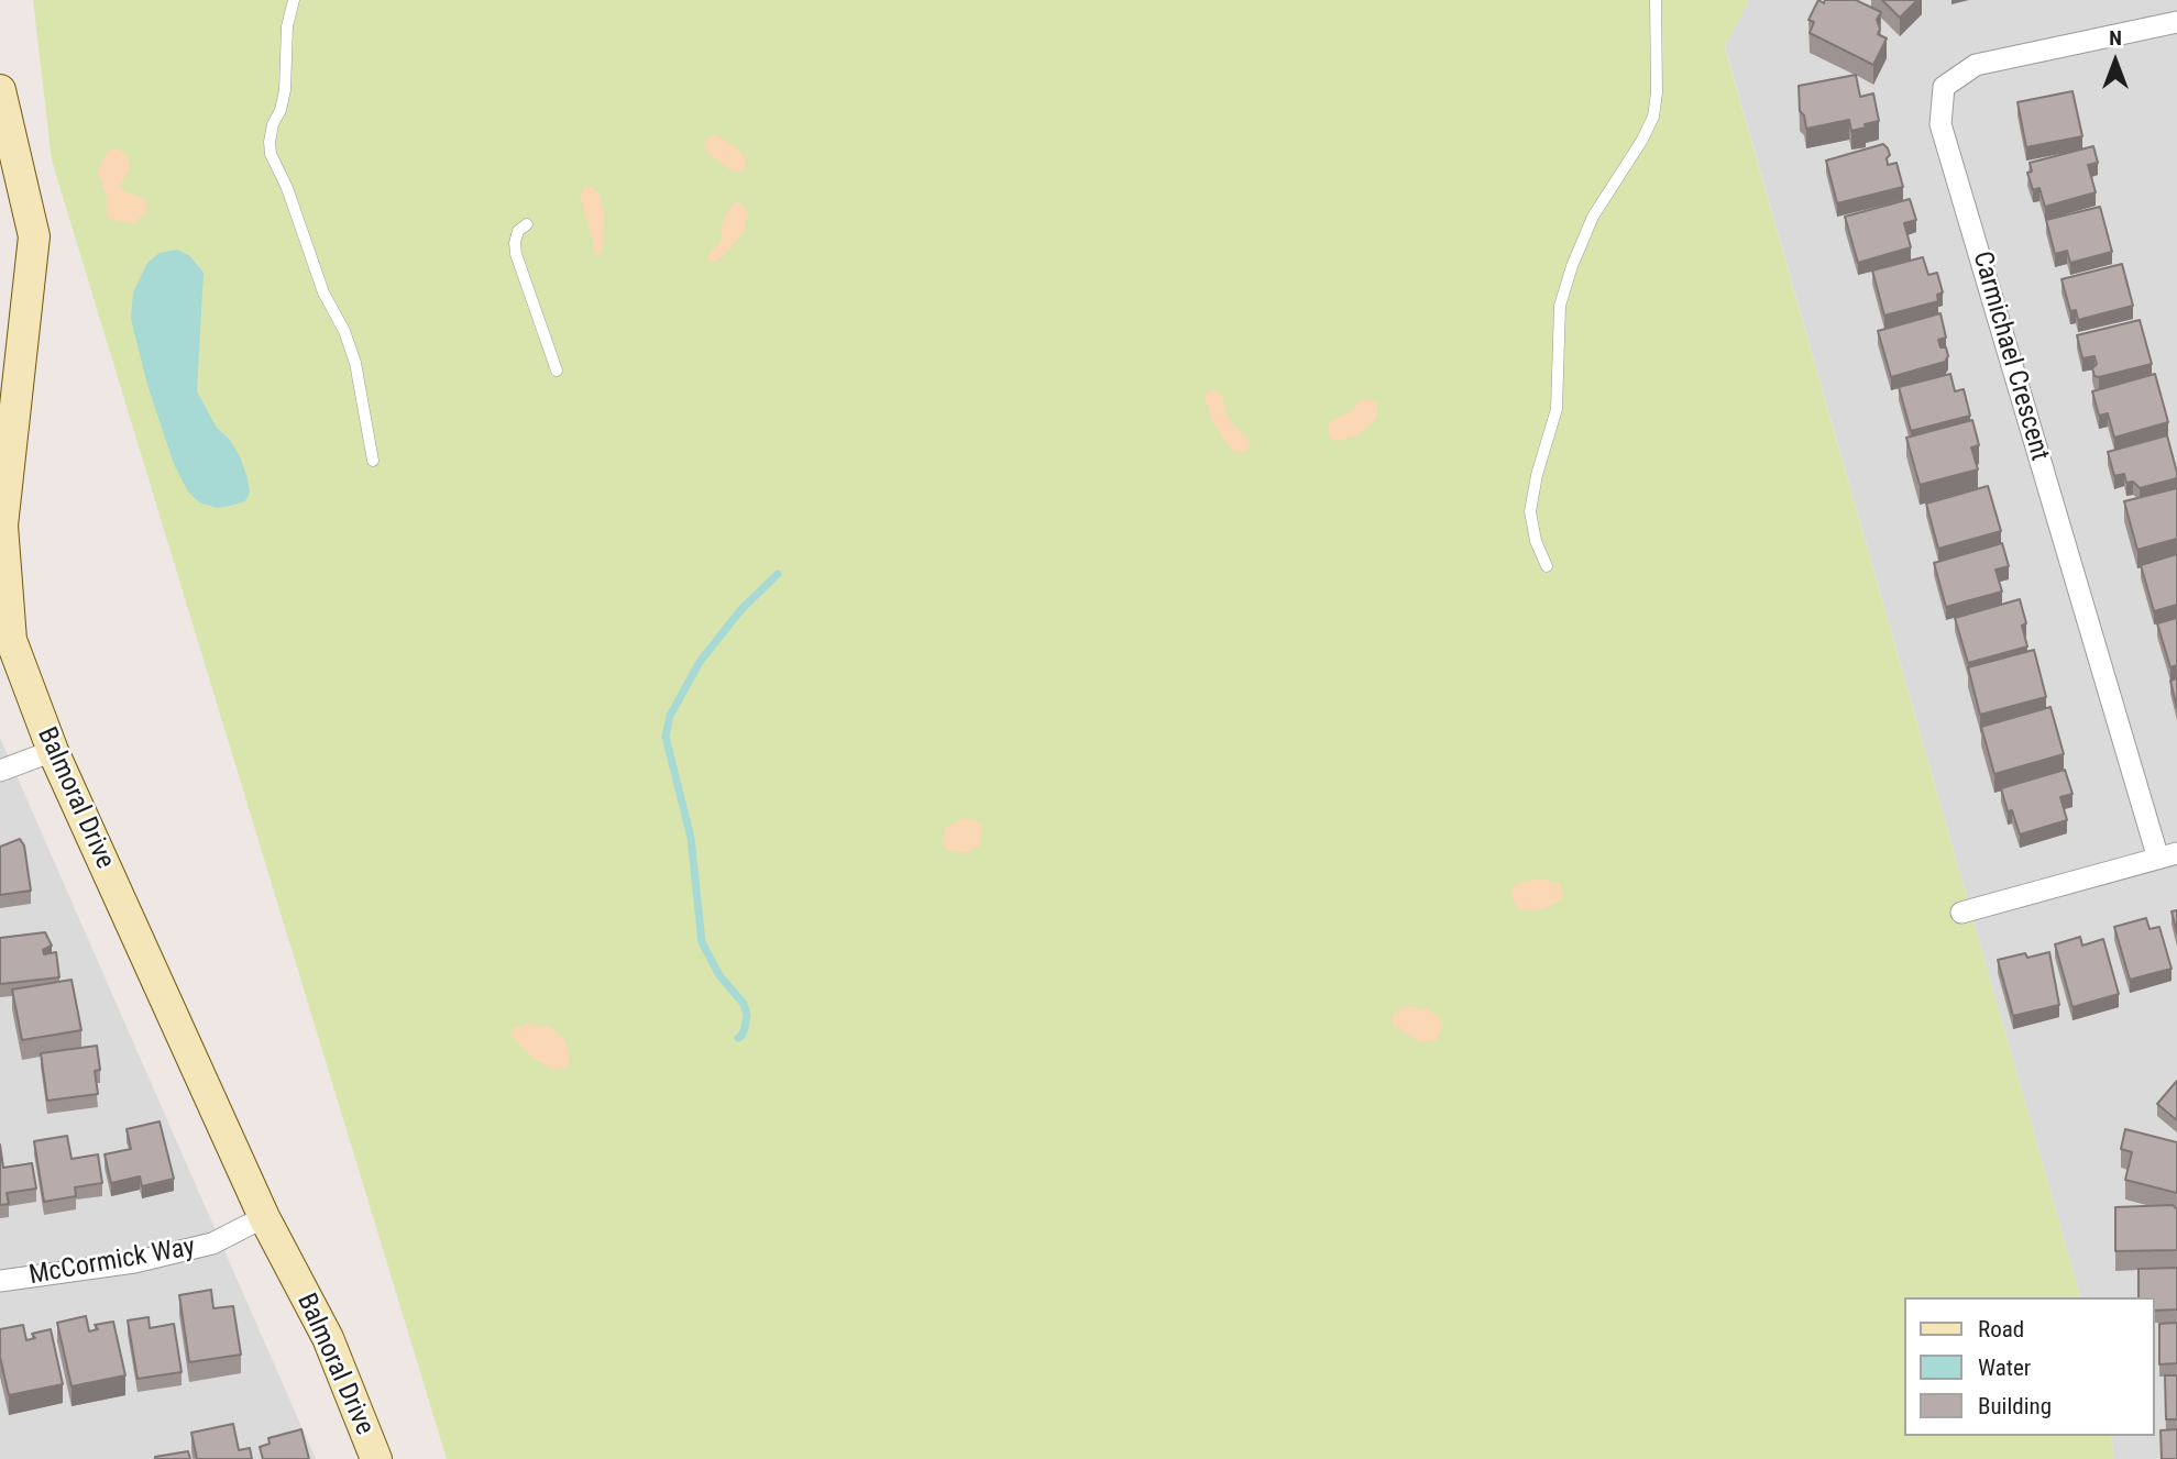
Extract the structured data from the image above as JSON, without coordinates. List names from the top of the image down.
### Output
{
  "streets": {
    "street": ["Carmichael Crescent", "Balmoral Drive", "McCormick Way"]
  },
  "crossings": [
    ["Balmoral Drive", "McCormick Way"]
  ],
  "legend": ["Road", "Water", "Building"],
  "north": "top"
}
